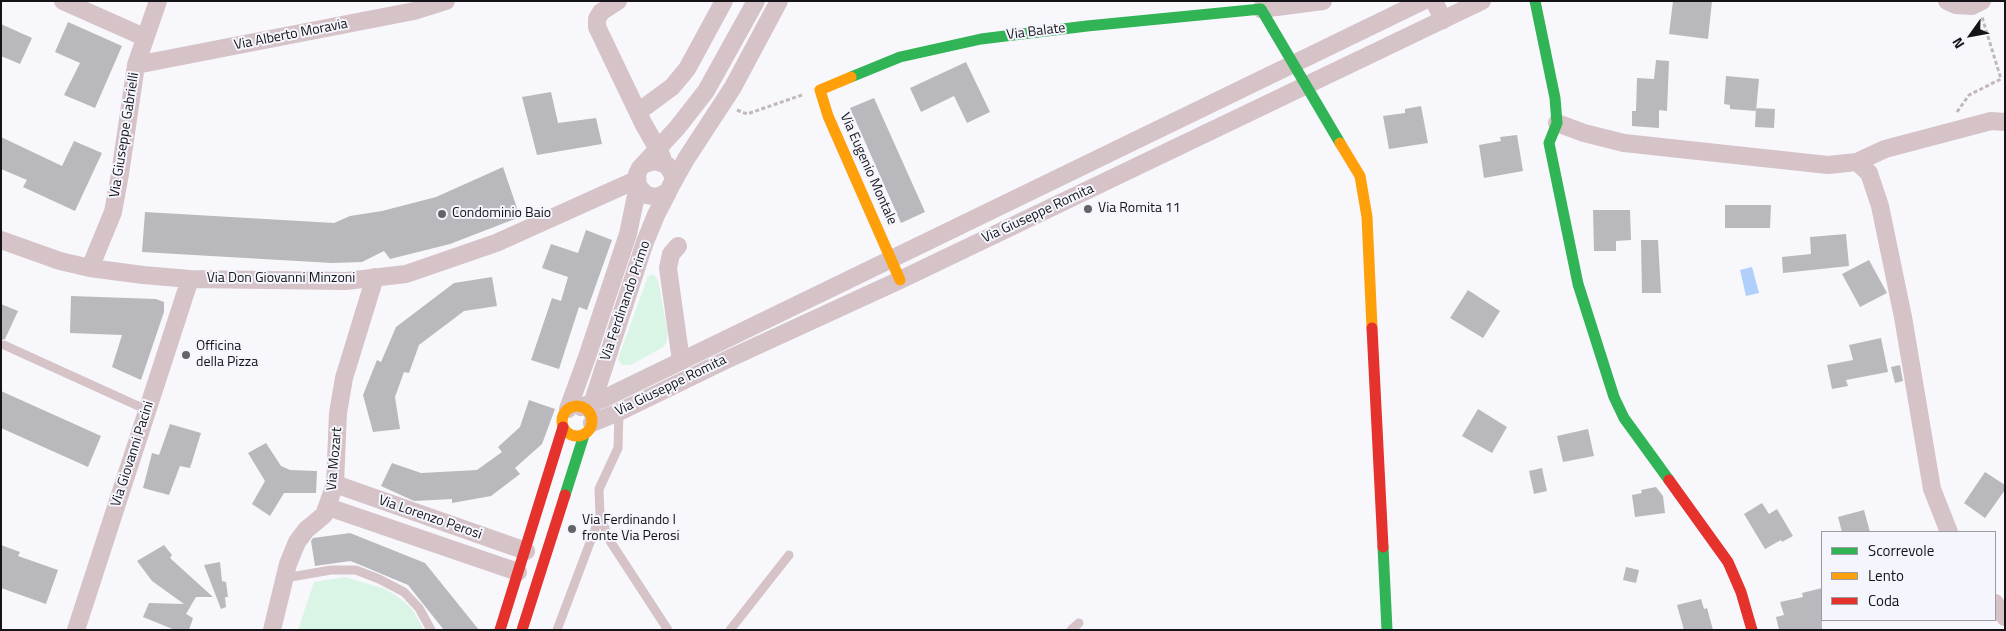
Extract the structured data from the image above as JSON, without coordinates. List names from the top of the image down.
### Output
{
  "streets": {
    "street": [
      "Via Balate",
      "Via Alberto Moravia",
      "Via Giuseppe Gabrielli",
      "Via Eugenio Montale",
      "Via Giuseppe Romita",
      "Via Don Giovanni Minzoni",
      "Via Ferdinando Primo",
      "Via Giovanni Pacini",
      "Via Mozart",
      "Via Lorenzo Perosi"
    ]
  },
  "crossings": [
    ["Via Balate", "Via Eugenio Montale"],
    ["Via Alberto Moravia", "Via Giuseppe Gabrielli"],
    ["Via Giuseppe Gabrielli", "Via Don Giovanni Minzoni"],
    ["Via Eugenio Montale", "Via Giuseppe Romita"],
    ["Via Giuseppe Romita", "Via Ferdinando Primo"],
    ["Via Don Giovanni Minzoni", "Via Ferdinando Primo"],
    ["Via Don Giovanni Minzoni", "Via Giovanni Pacini"],
    ["Via Don Giovanni Minzoni", "Via Mozart"],
    ["Via Mozart", "Via Lorenzo Perosi"]
  ],
  "places": [
    "Via Romita 11",
    "Condominio Baio",
    "Officina della Pizza",
    "Via Ferdinando I fronte Via Perosi"
  ],
  "legend": ["Scorrevole", "Lento", "Coda"],
  "north": "bottom left"
}
